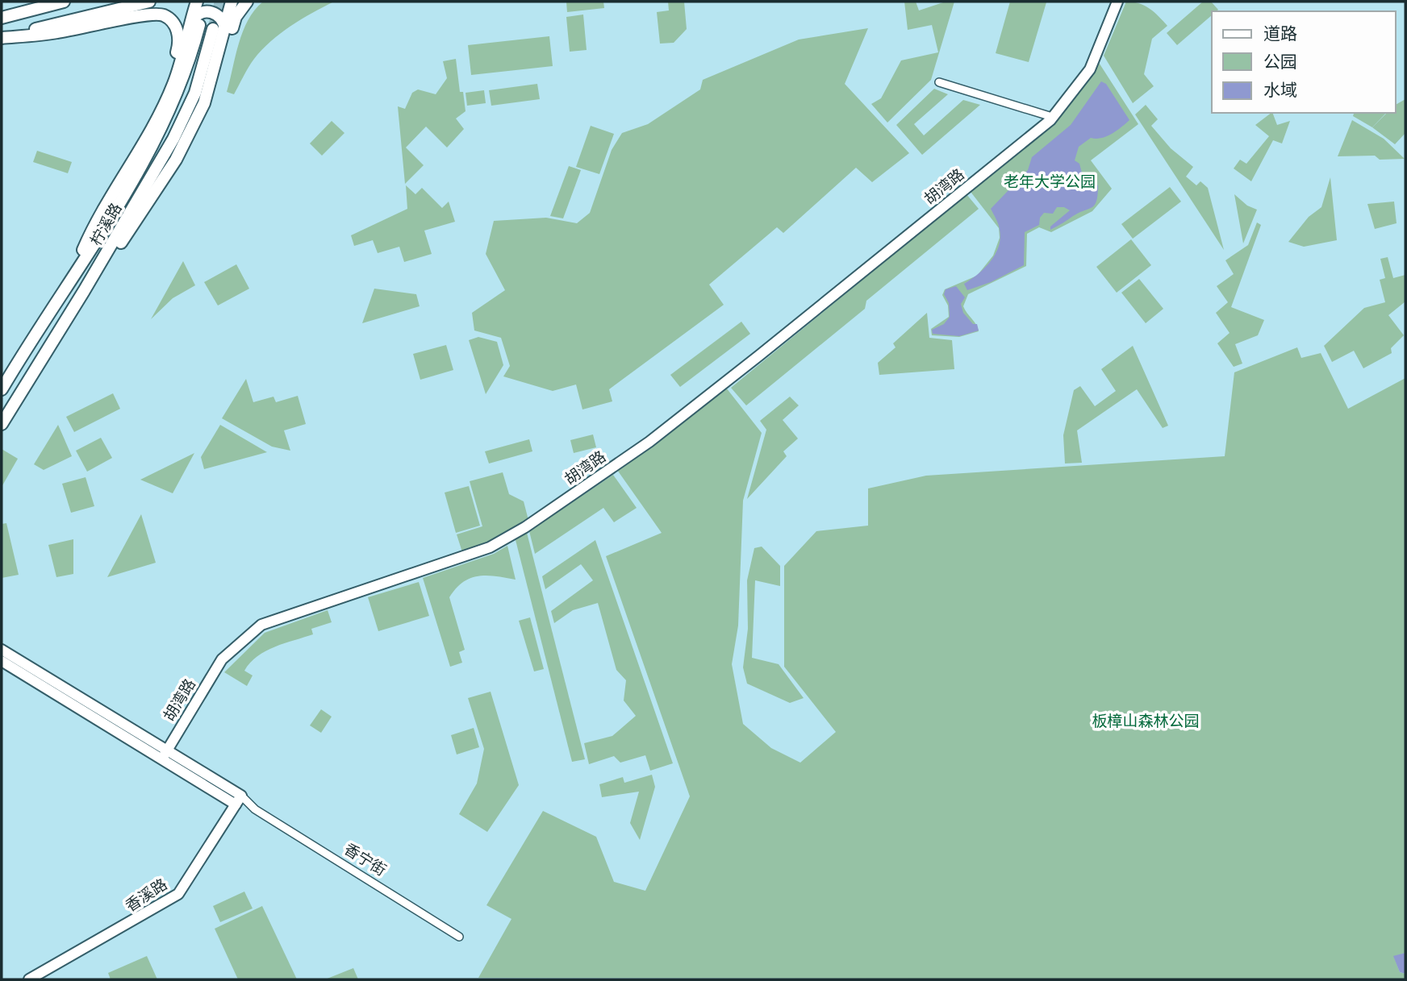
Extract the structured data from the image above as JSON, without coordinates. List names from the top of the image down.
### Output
{
  "streets": {
    "main road": ["柠溪路"],
    "street": ["胡湾路", "香宁街", "香溪路"]
  },
  "crossings": [
    ["胡湾路", "香宁街"],
    ["香宁街", "香溪路"]
  ],
  "parks": ["老年大学公园", "板樟山森林公园"],
  "legend": ["道路", "公园", "水域"]
}
